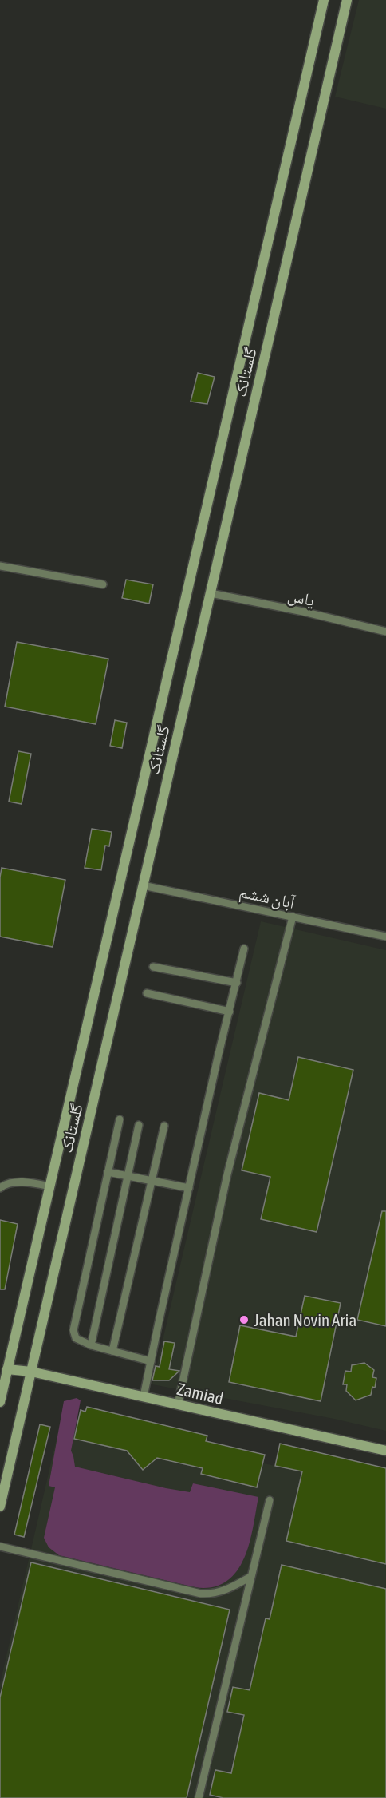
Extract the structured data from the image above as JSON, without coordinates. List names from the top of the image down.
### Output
{
  "streets": {
    "street": ["گلستانک", "Zamiad"],
    "lane": ["یاس", "آبان ششم"]
  },
  "crossings": [
    ["گلستانک", "یاس"],
    ["گلستانک", "آبان ششم"],
    ["گلستانک", "Zamiad"]
  ],
  "places": ["Jahan Novin Aria"]
}
